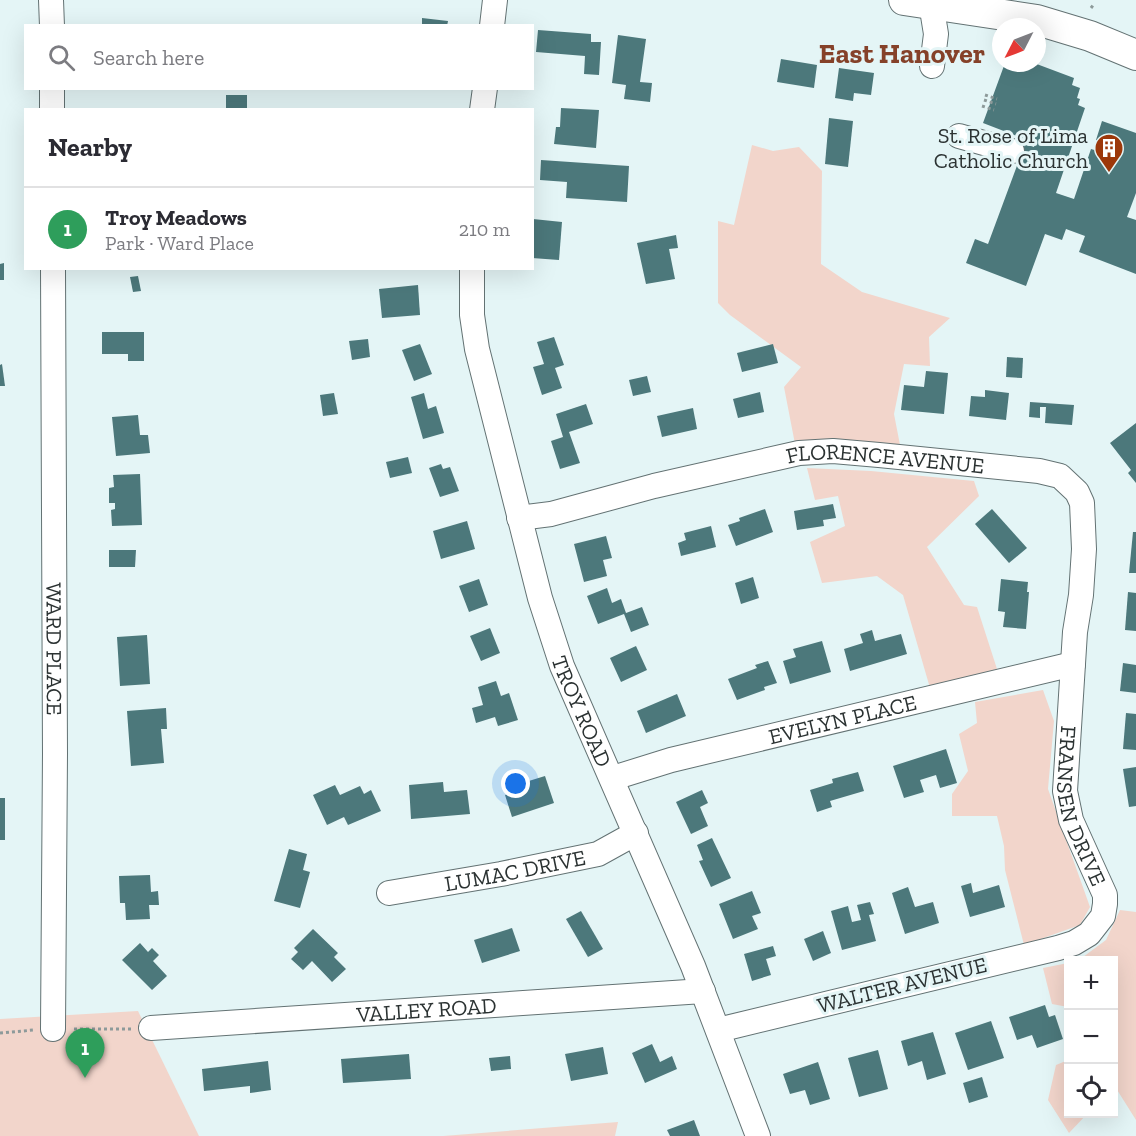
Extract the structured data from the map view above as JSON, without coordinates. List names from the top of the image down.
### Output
{
  "streets": {
    "street": [
      "FLORENCE AVENUE",
      "WARD PLACE",
      "TROY ROAD",
      "EVELYN PLACE",
      "FRANSEN DRIVE",
      "LUMAC DRIVE",
      "WALTER AVENUE",
      "VALLEY ROAD"
    ]
  },
  "crossings": [
    ["FLORENCE AVENUE", "TROY ROAD"],
    ["FLORENCE AVENUE", "EVELYN PLACE"],
    ["FLORENCE AVENUE", "FRANSEN DRIVE"],
    ["TROY ROAD", "EVELYN PLACE"],
    ["TROY ROAD", "LUMAC DRIVE"],
    ["TROY ROAD", "WALTER AVENUE"],
    ["TROY ROAD", "VALLEY ROAD"],
    ["EVELYN PLACE", "FRANSEN DRIVE"],
    ["FRANSEN DRIVE", "WALTER AVENUE"]
  ],
  "districts": ["East Hanover"],
  "places": {
    "building": ["St. Rose of Lima Catholic Church"]
  },
  "north": "bottom left",
  "page": {
    "search": "Search here",
    "heading": "Nearby",
    "list": [
      {
        "mark": "1",
        "name": "Troy Meadows",
        "note": "Park · Ward Place",
        "value": "210 m"
      }
    ],
    "map_buttons": ["+", "−"],
    "pins": "1"
  }
}
